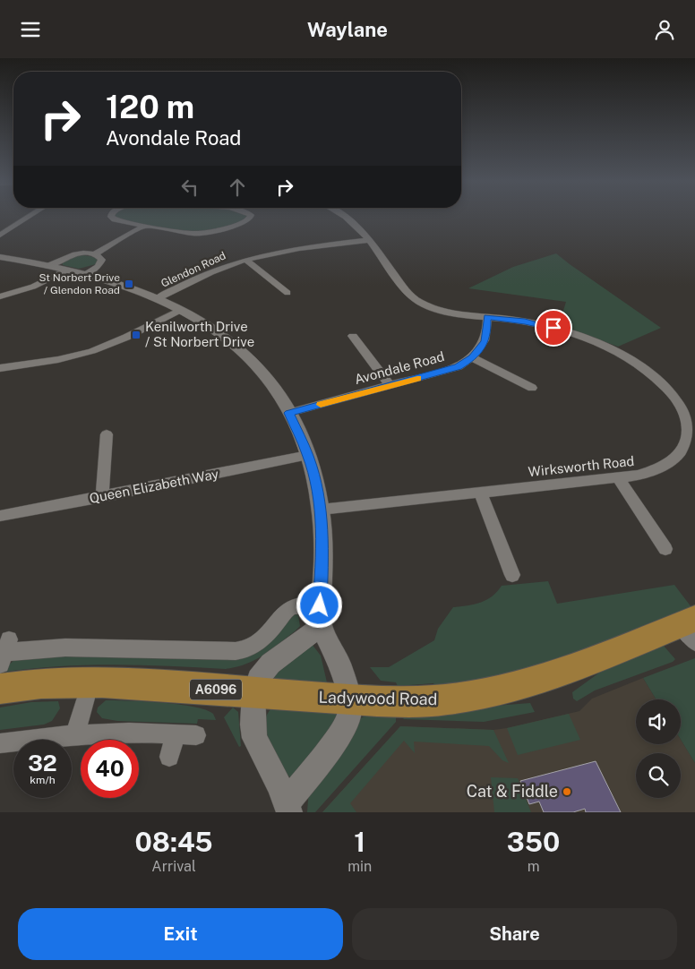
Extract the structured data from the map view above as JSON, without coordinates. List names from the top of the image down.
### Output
{
  "streets": {
    "main road": ["A6096", "Ladywood Road"],
    "street": [
      "Glendon Road",
      "Avondale Road",
      "Wirksworth Road",
      "Queen Elizabeth Way"
    ]
  },
  "crossings": [
    ["Glendon Road", "Wirksworth Road"],
    ["Avondale Road", "Wirksworth Road"]
  ],
  "places": {
    "transit": ["St Norbert Drive / Glendon Road", "Kenilworth Drive / St Norbert Drive"],
    "other": ["Cat & Fiddle"]
  },
  "page": {
    "header": "Waylane",
    "turn": ["120 m", "Avondale Road"],
    "speed": "32 km/h",
    "limit": "40",
    "eta": [
      "08:45",
      "Arrival",
      "1",
      "min",
      "350",
      "m"
    ],
    "buttons": ["Exit", "Share"]
  }
}
